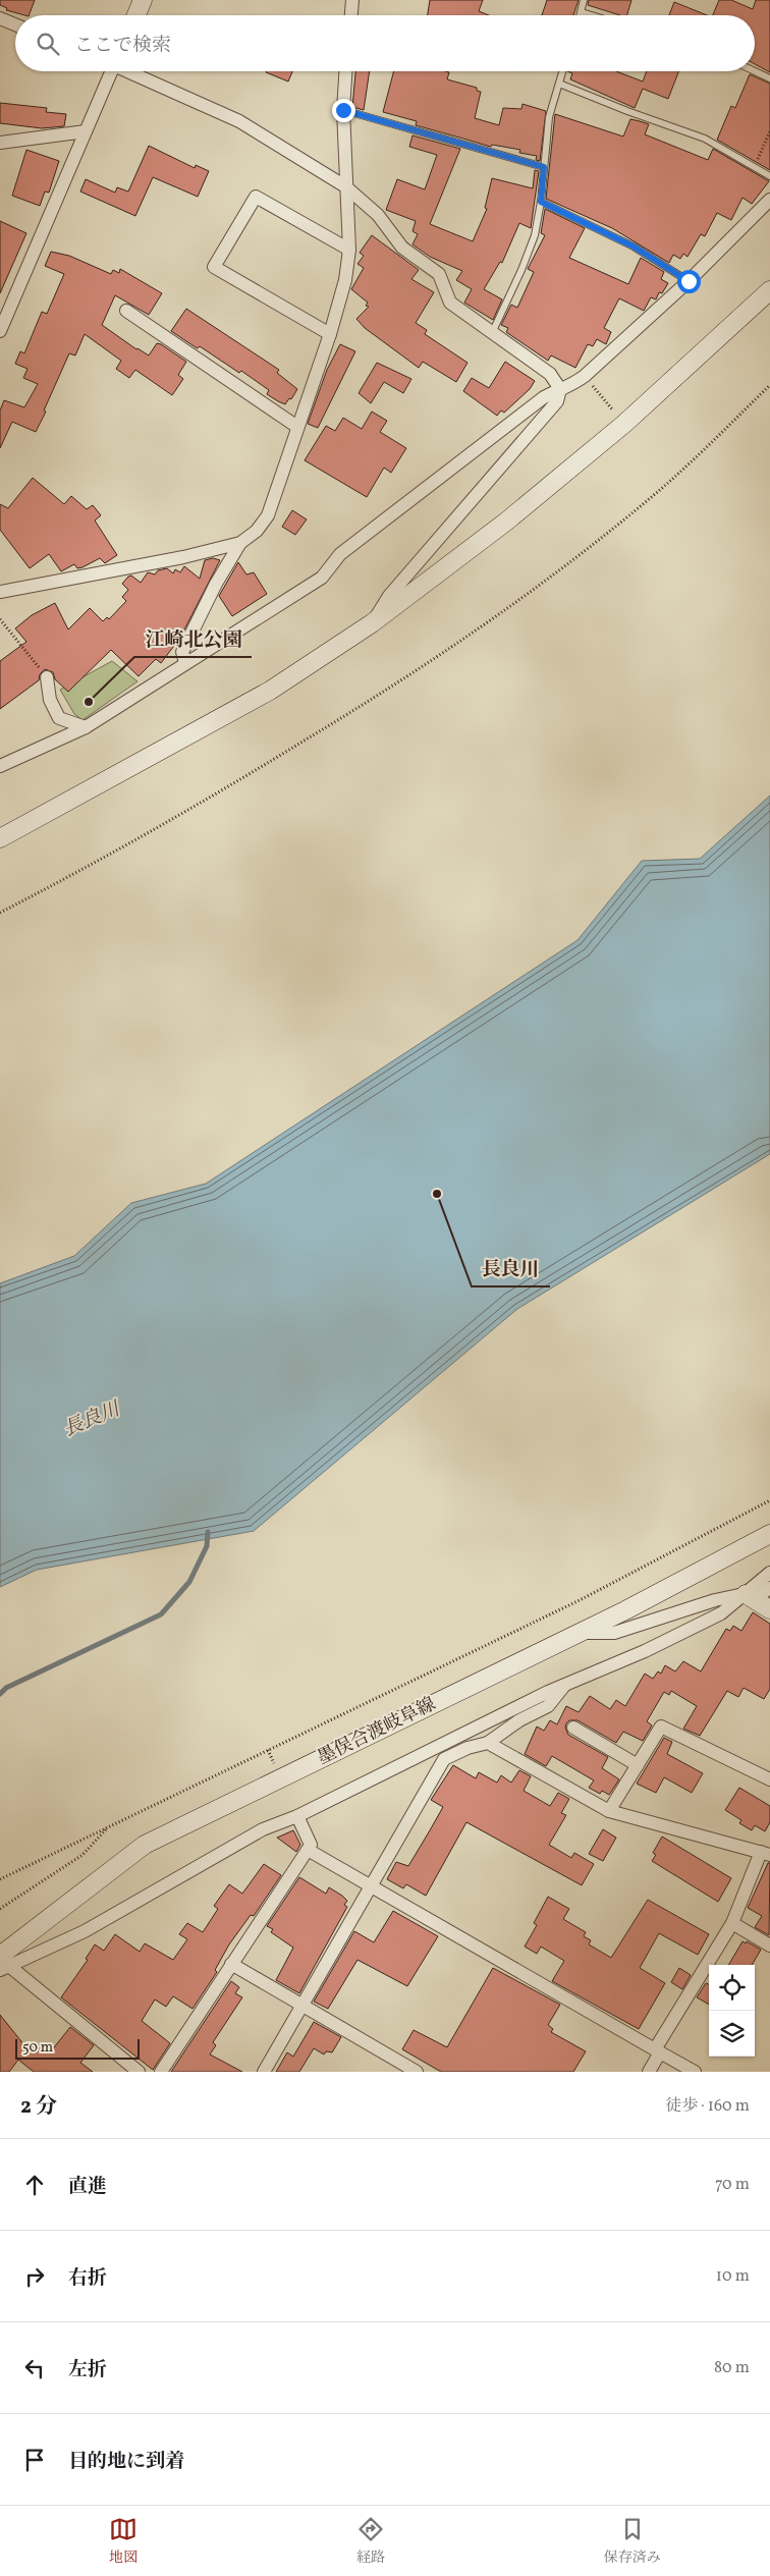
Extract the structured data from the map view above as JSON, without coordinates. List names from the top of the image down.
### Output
{
  "streets": {
    "street": ["墨俣合渡岐阜線"]
  },
  "water": ["長良川"],
  "places": ["江崎北公園", "長良川"],
  "scale_bar": "50 m",
  "page": {
    "search": "ここで検索",
    "scale": "50 m",
    "heading": ["2 分", "徒歩 · 160 m"],
    "list": [
      ["直進", "70 m"],
      ["右折", "10 m"],
      ["左折", "80 m"],
      "目的地に到着"
    ],
    "nav": ["地図", "経路", "保存済み"]
  }
}
